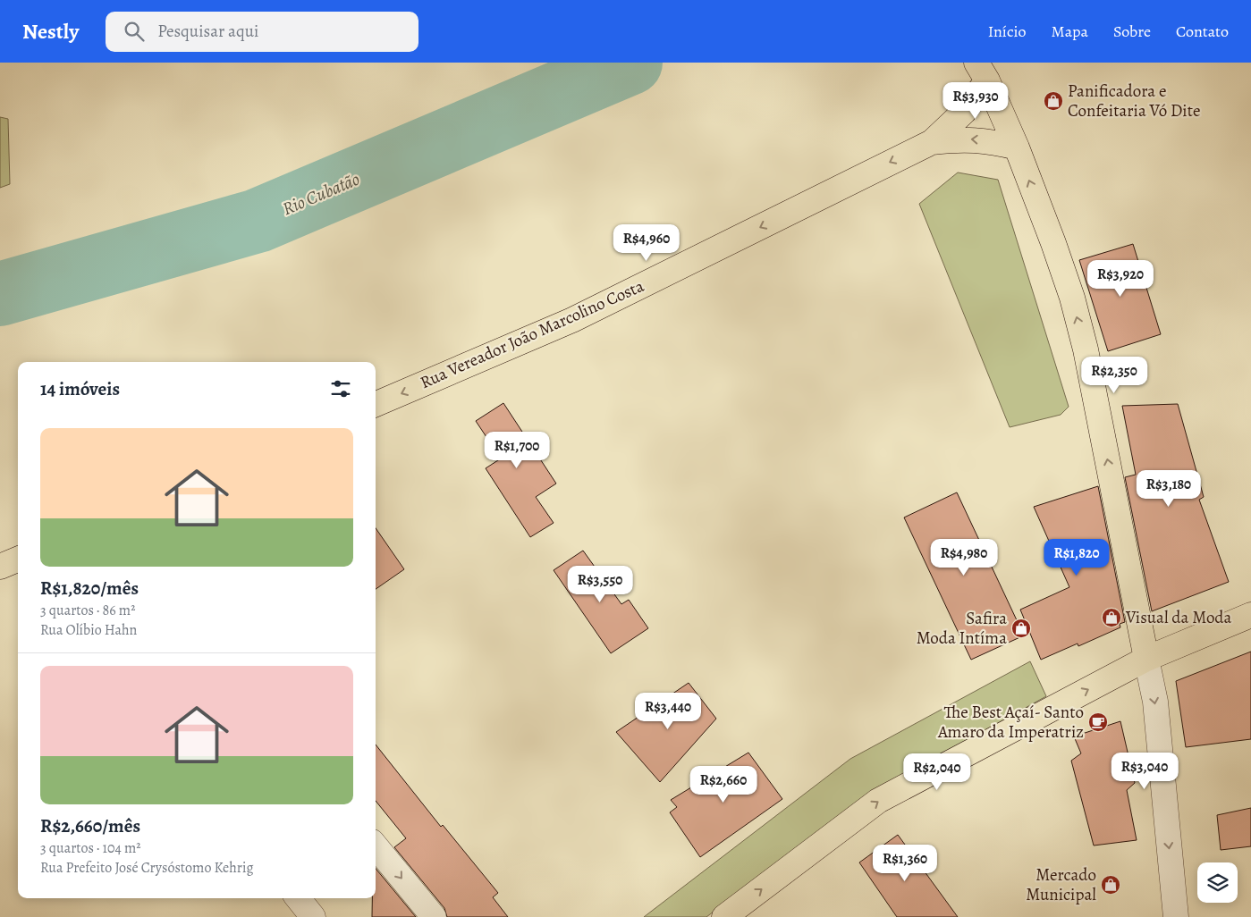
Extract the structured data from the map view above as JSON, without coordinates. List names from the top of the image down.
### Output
{
  "streets": {
    "main road": ["Rua Vereador João Marcolino Costa"]
  },
  "one_way": ["Rua Vereador João Marcolino Costa"],
  "water": ["Rio Cubatão"],
  "places": {
    "shop": [
      "Panificadora e Confeitaria Vó Dite",
      "Visual da Moda",
      "Safira Moda Intíma",
      "Mercado Municipal"
    ],
    "cafe": ["The Best Açaí- Santo Amaro da Imperatriz"]
  },
  "page": {
    "header": "Nestly",
    "search": "Pesquisar aqui",
    "nav": [
      "Início",
      "Mapa",
      "Sobre",
      "Contato"
    ],
    "price": [
      "R$3,930",
      "R$4,960",
      "R$3,920",
      "R$2,350",
      "R$1,700",
      "R$3,180",
      "R$4,980",
      "R$1,820",
      "R$3,550",
      "R$3,440",
      "R$3,040",
      "R$2,040",
      "R$2,660",
      "R$1,360"
    ],
    "heading": "14 imóveis",
    "list": [
      {
        "name": "R$1,820/mês",
        "note": "3 quartos · 86 m² · Rua Olíbio Hahn"
      },
      {
        "name": "R$2,660/mês",
        "note": "3 quartos · 104 m² · Rua Prefeito José Crysóstomo Kehrig"
      }
    ]
  }
}
